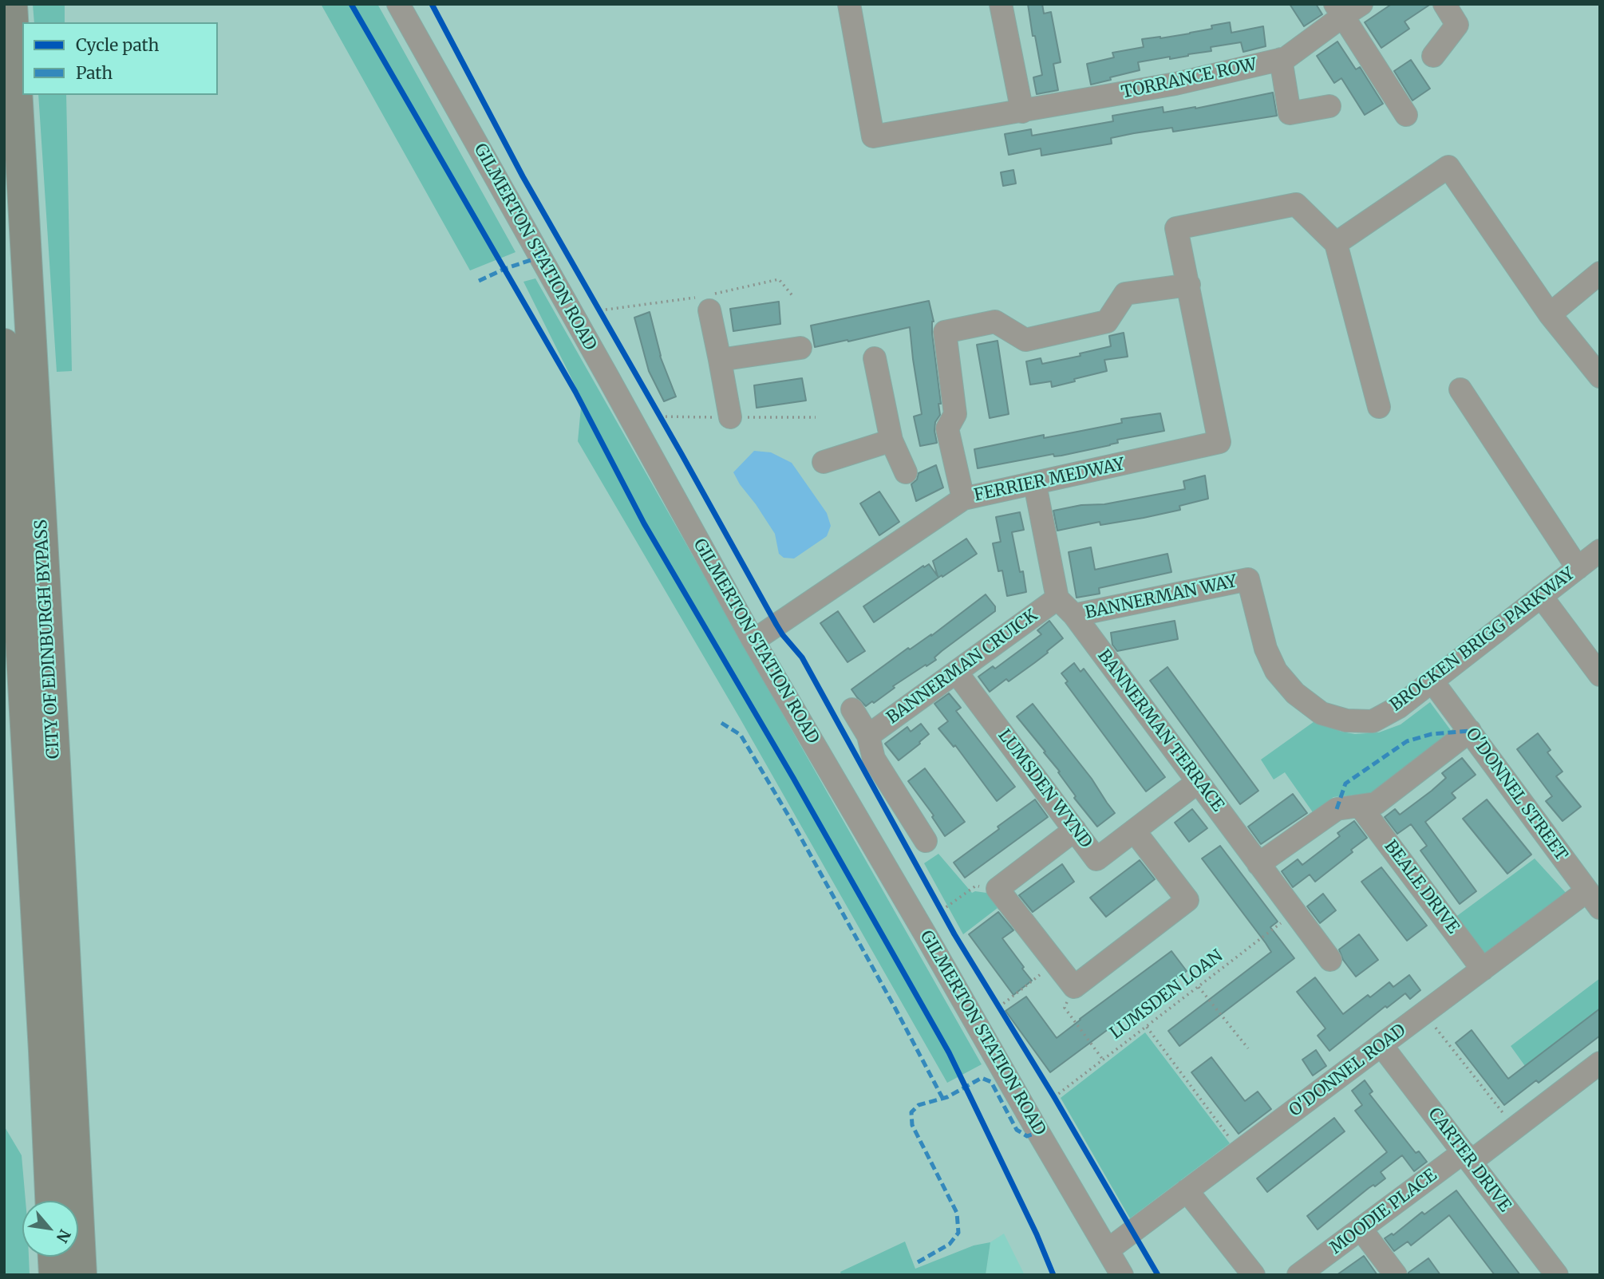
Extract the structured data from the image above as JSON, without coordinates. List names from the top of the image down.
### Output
{
  "streets": {
    "highway": ["CITY OF EDINBURGH BYPASS"],
    "street": [
      "TORRANCE ROW",
      "GILMERTON STATION ROAD",
      "FERRIER MEDWAY",
      "BANNERMAN WAY",
      "BROCKEN BRIGG PARKWAY",
      "BANNERMAN CRUICK",
      "BANNERMAN TERRACE",
      "LUMSDEN WYND",
      "O'DONNEL STREET",
      "BEALE DRIVE",
      "O'DONNEL ROAD",
      "CARTER DRIVE",
      "MOODIE PLACE"
    ],
    "path": ["LUMSDEN LOAN"]
  },
  "crossings": [
    ["GILMERTON STATION ROAD", "FERRIER MEDWAY"],
    ["GILMERTON STATION ROAD", "O'DONNEL ROAD"],
    ["BANNERMAN WAY", "BROCKEN BRIGG PARKWAY"],
    ["BANNERMAN WAY", "BANNERMAN TERRACE"],
    ["BROCKEN BRIGG PARKWAY", "O'DONNEL STREET"],
    ["BANNERMAN CRUICK", "BANNERMAN TERRACE"],
    ["BANNERMAN CRUICK", "LUMSDEN WYND"],
    ["BANNERMAN TERRACE", "LUMSDEN WYND"],
    ["BANNERMAN TERRACE", "LUMSDEN LOAN"],
    ["O'DONNEL STREET", "O'DONNEL ROAD"],
    ["BEALE DRIVE", "O'DONNEL ROAD"],
    ["O'DONNEL ROAD", "CARTER DRIVE"],
    ["CARTER DRIVE", "MOODIE PLACE"]
  ],
  "legend": ["Cycle path", "Path"],
  "north": "bottom right"
}
